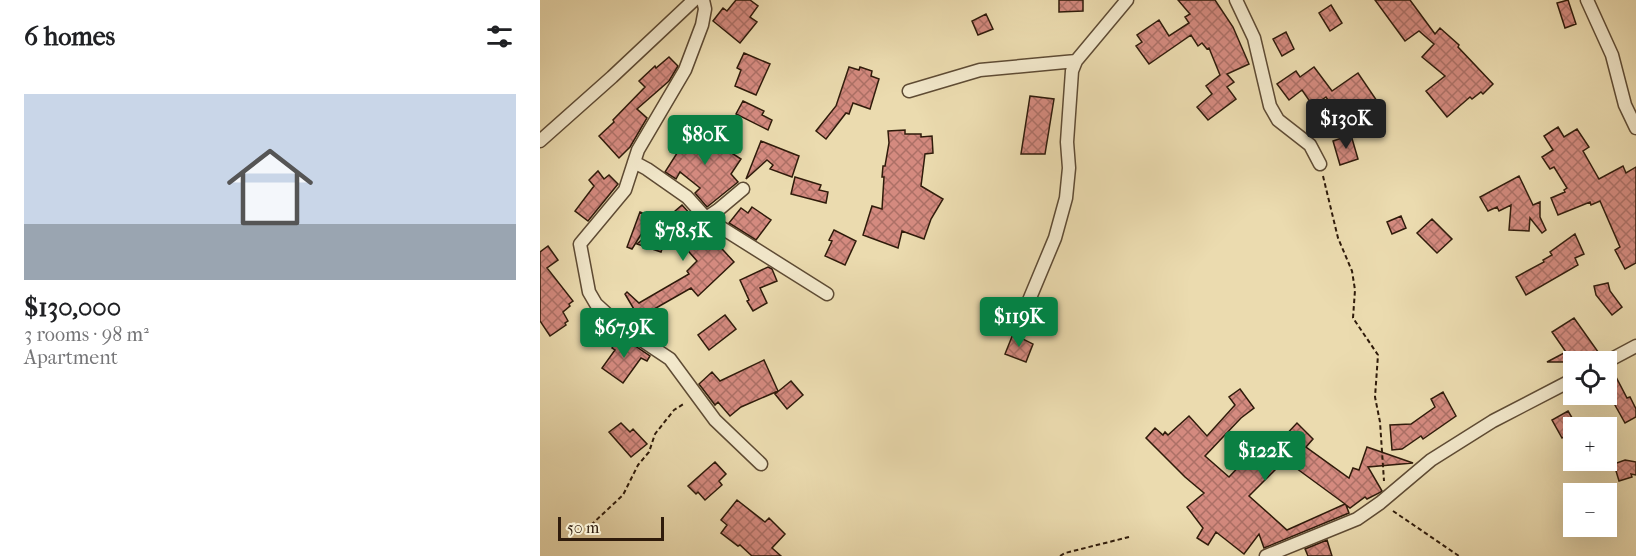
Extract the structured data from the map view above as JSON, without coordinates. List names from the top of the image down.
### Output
{
  "scale_bar": "50 m",
  "page": {
    "heading": "6 homes",
    "list": [
      {
        "name": "$130,000",
        "note": "3 rooms · 98 m² · Apartment"
      }
    ],
    "price": [
      "$130K",
      "$80K",
      "$78.5K",
      "$119K",
      "$67.9K",
      "$122K"
    ],
    "map_buttons": ["+", "−"],
    "scale": "50 m"
  }
}
